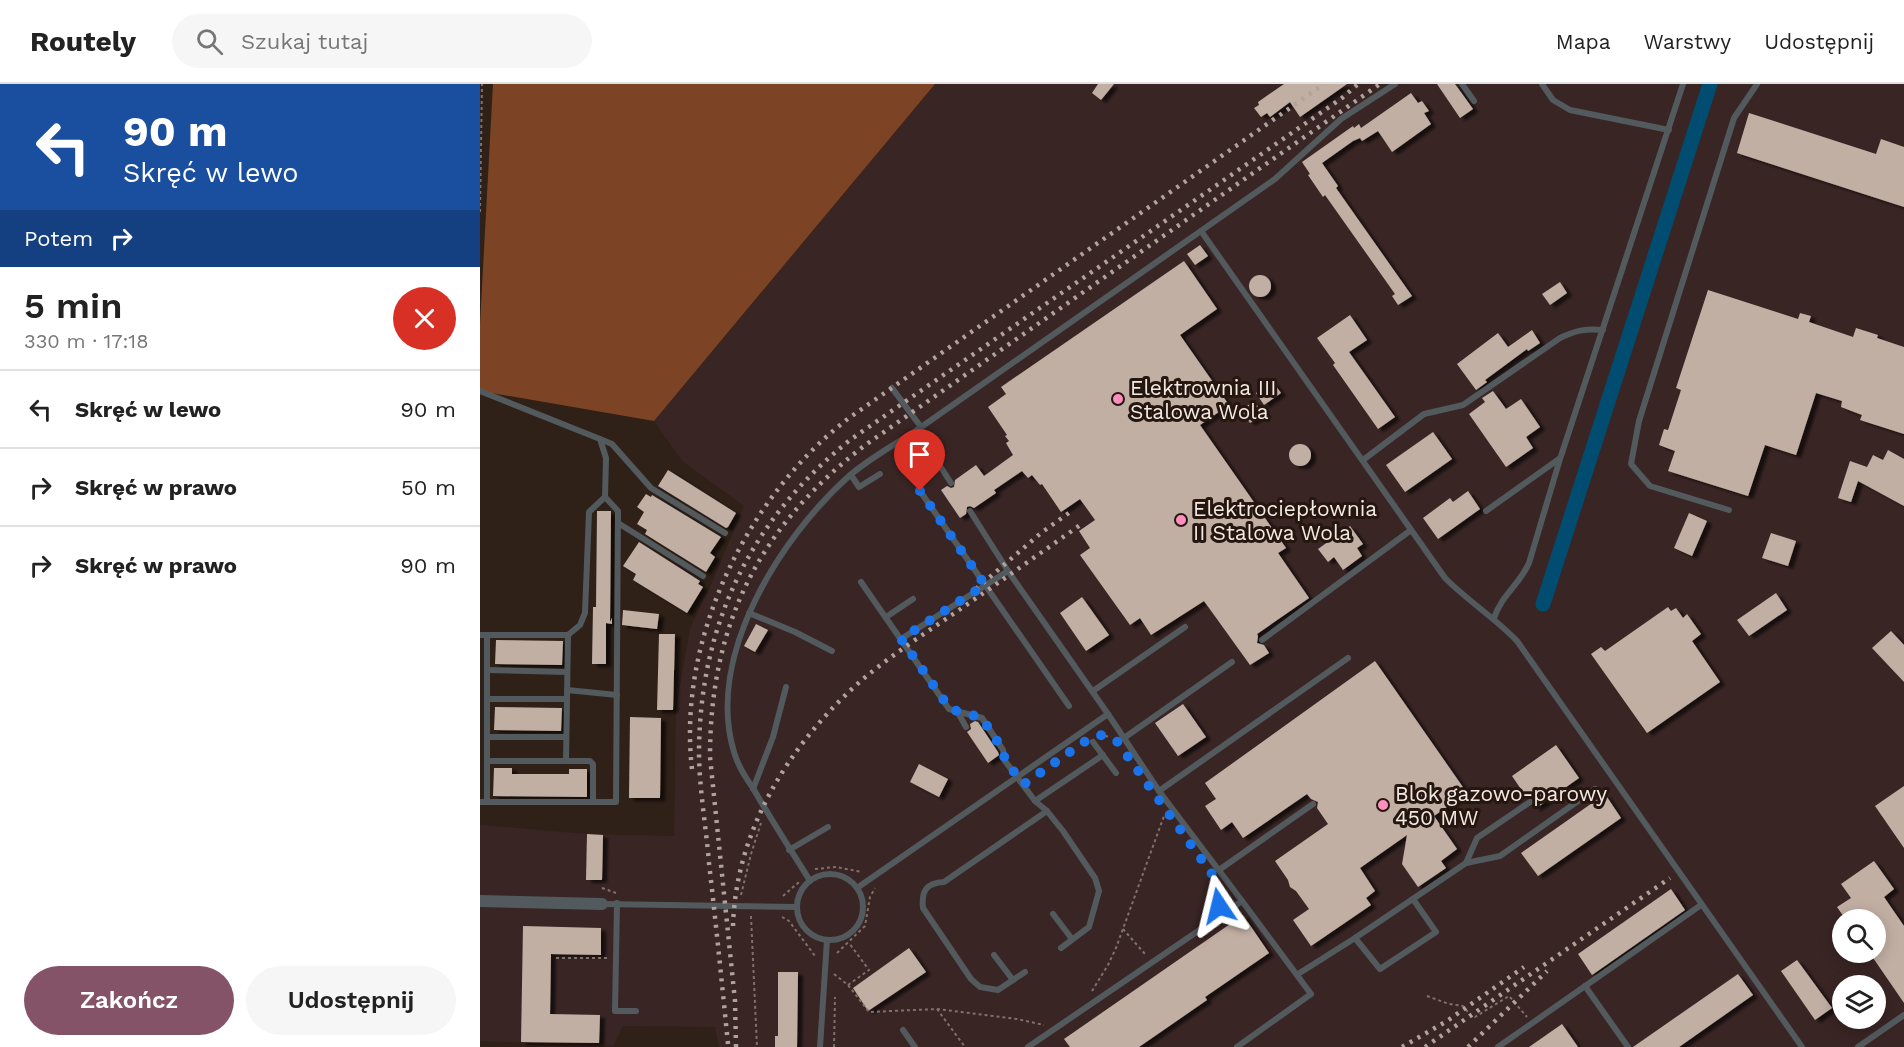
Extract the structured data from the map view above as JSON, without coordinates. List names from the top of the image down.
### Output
{
  "places": ["Elektrownia III Stalowa Wola", "Elektrociepłownia II Stalowa Wola", "Blok gazowo-parowy 450 MW"],
  "page": {
    "header": "Routely",
    "search": "Szukaj tutaj",
    "nav": ["Mapa", "Warstwy", "Udostępnij"],
    "turn": ["90 m", "Skręć w lewo"],
    "then": "Potem",
    "heading": ["5 min", "330 m · 17:18"],
    "list": [
      {
        "name": "Skręć w lewo",
        "value": "90 m"
      },
      {
        "name": "Skręć w prawo",
        "value": "50 m"
      },
      {
        "name": "Skręć w prawo",
        "value": "90 m"
      }
    ],
    "buttons": ["Zakończ", "Udostępnij"]
  }
}
